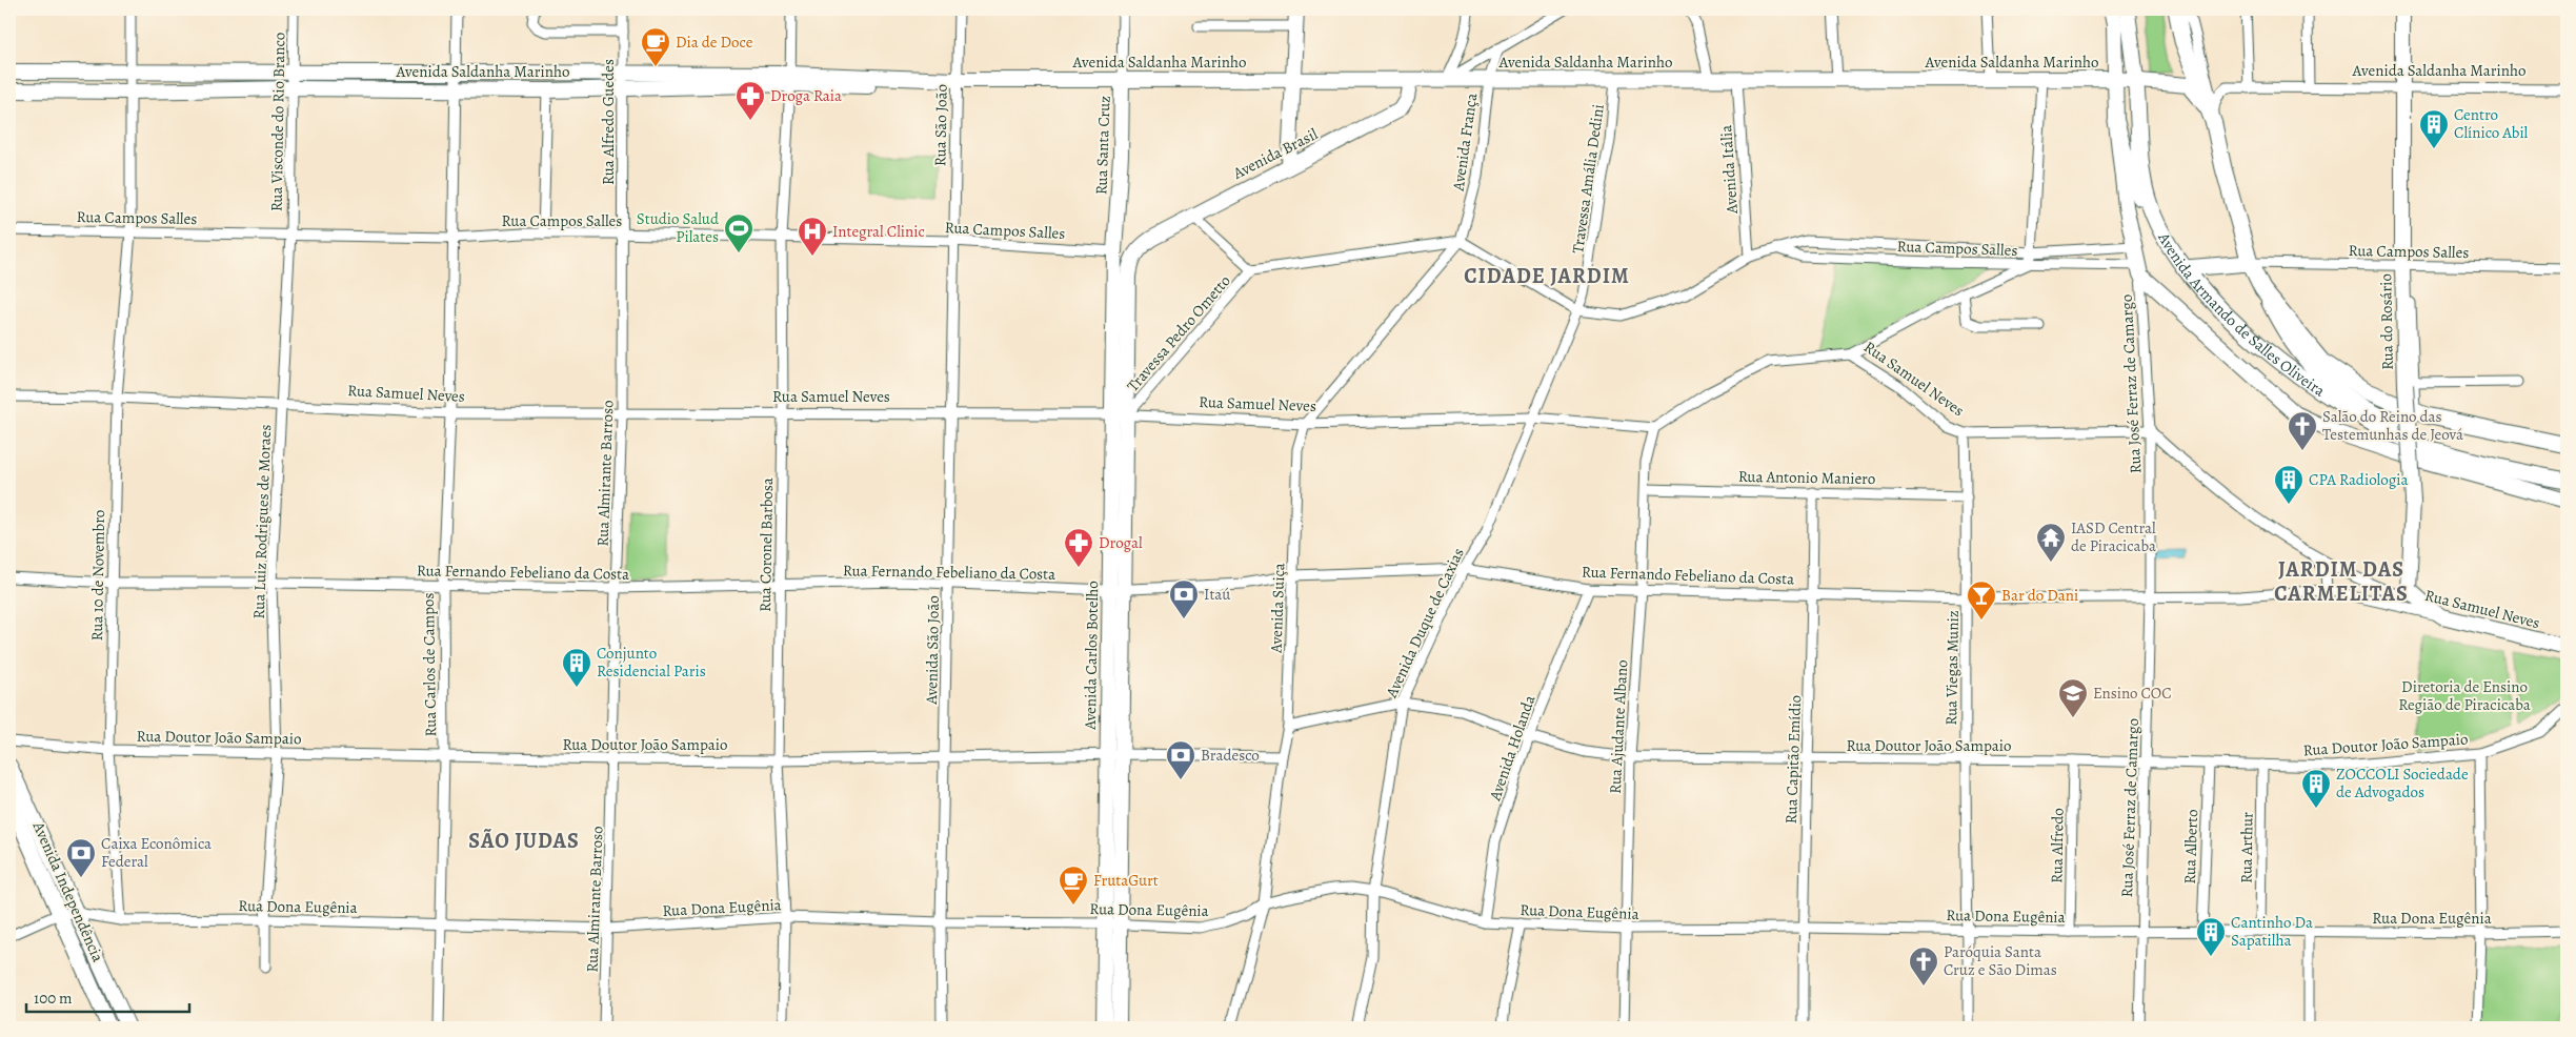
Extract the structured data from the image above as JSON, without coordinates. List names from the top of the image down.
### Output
{
  "streets": {
    "main road": [
      "Avenida Saldanha Marinho",
      "Rua Santa Cruz",
      "Avenida Brasil",
      "Avenida Armando de Salles Oliveira",
      "Rua do Rosário",
      "Rua Samuel Neves",
      "Avenida Carlos Botelho",
      "Avenida Independência"
    ],
    "street": [
      "Rua Visconde do Rio Branco",
      "Rua Alfredo Guedes",
      "Rua São João",
      "Avenida França",
      "Avenida Itália",
      "Travessa Amália Dedini",
      "Rua Campos Salles",
      "Travessa Pedro Ometto",
      "Rua José Ferraz de Camargo",
      "Rua Almirante Barroso",
      "Rua Antonio Maniero",
      "Rua Luiz Rodrigues de Moraes",
      "Rua Coronel Barbosa",
      "Rua Fernando Febeliano da Costa",
      "Rua 10 de Novembro",
      "Avenida Suiça",
      "Avenida Duque de Caxias",
      "Avenida São João",
      "Rua Carlos de Campos",
      "Rua Viegas Muniz",
      "Rua Ajudante Albano",
      "Rua Doutor João Sampaio",
      "Avenida Holanda",
      "Rua Capitão Emídio",
      "Rua Alfredo",
      "Rua Alberto",
      "Rua Arthur",
      "Rua Dona Eugênia"
    ]
  },
  "crossings": [
    ["Avenida Saldanha Marinho", "Rua Visconde do Rio Branco"],
    ["Avenida Saldanha Marinho", "Rua Alfredo Guedes"],
    ["Avenida Saldanha Marinho", "Rua São João"],
    ["Avenida Saldanha Marinho", "Avenida França"],
    ["Avenida Saldanha Marinho", "Rua Santa Cruz"],
    ["Avenida Saldanha Marinho", "Avenida Brasil"],
    ["Avenida Saldanha Marinho", "Avenida Itália"],
    ["Avenida Saldanha Marinho", "Travessa Amália Dedini"],
    ["Avenida Saldanha Marinho", "Avenida Armando de Salles Oliveira"],
    ["Avenida Saldanha Marinho", "Rua do Rosário"],
    ["Avenida Saldanha Marinho", "Rua Coronel Barbosa"],
    ["Avenida Saldanha Marinho", "Rua 10 de Novembro"],
    ["Avenida Saldanha Marinho", "Rua Carlos de Campos"],
    ["Rua Visconde do Rio Branco", "Rua Campos Salles"],
    ["Rua Visconde do Rio Branco", "Rua Luiz Rodrigues de Moraes"],
    ["Rua Alfredo Guedes", "Rua Campos Salles"],
    ["Rua Alfredo Guedes", "Rua Almirante Barroso"],
    ["Rua São João", "Rua Campos Salles"],
    ["Rua São João", "Avenida São João"],
    ["Avenida França", "Rua Campos Salles"],
    ["Avenida França", "Avenida Suiça"],
    ["Rua Santa Cruz", "Rua Campos Salles"],
    ["Rua Santa Cruz", "Avenida Carlos Botelho"],
    ["Avenida Itália", "Rua Campos Salles"],
    ["Travessa Amália Dedini", "Rua Campos Salles"],
    ["Travessa Amália Dedini", "Avenida Duque de Caxias"],
    ["Rua Campos Salles", "Avenida Armando de Salles Oliveira"],
    ["Rua Campos Salles", "Rua do Rosário"],
    ["Rua Campos Salles", "Rua José Ferraz de Camargo"],
    ["Rua Campos Salles", "Rua Almirante Barroso"],
    ["Rua Campos Salles", "Rua Luiz Rodrigues de Moraes"],
    ["Rua Campos Salles", "Rua Coronel Barbosa"],
    ["Rua Campos Salles", "Rua 10 de Novembro"],
    ["Rua Campos Salles", "Avenida Suiça"],
    ["Rua Campos Salles", "Avenida Duque de Caxias"],
    ["Rua Campos Salles", "Avenida São João"],
    ["Rua Campos Salles", "Avenida Carlos Botelho"],
    ["Rua Campos Salles", "Rua Carlos de Campos"],
    ["Rua do Rosário", "Rua Samuel Neves"],
    ["Travessa Pedro Ometto", "Rua Samuel Neves"],
    ["Travessa Pedro Ometto", "Avenida Carlos Botelho"],
    ["Rua Samuel Neves", "Rua José Ferraz de Camargo"],
    ["Rua Samuel Neves", "Rua Almirante Barroso"],
    ["Rua Samuel Neves", "Rua Luiz Rodrigues de Moraes"],
    ["Rua Samuel Neves", "Rua Coronel Barbosa"],
    ["Rua Samuel Neves", "Rua Fernando Febeliano da Costa"],
    ["Rua Samuel Neves", "Rua 10 de Novembro"],
    ["Rua Samuel Neves", "Avenida Suiça"],
    ["Rua Samuel Neves", "Avenida Duque de Caxias"],
    ["Rua Samuel Neves", "Avenida São João"],
    ["Rua Samuel Neves", "Avenida Carlos Botelho"],
    ["Rua Samuel Neves", "Rua Carlos de Campos"],
    ["Rua Samuel Neves", "Rua Viegas Muniz"],
    ["Rua Samuel Neves", "Rua Ajudante Albano"],
    ["Rua José Ferraz de Camargo", "Rua Fernando Febeliano da Costa"],
    ["Rua José Ferraz de Camargo", "Rua Doutor João Sampaio"],
    ["Rua José Ferraz de Camargo", "Rua Dona Eugênia"],
    ["Rua Almirante Barroso", "Rua Fernando Febeliano da Costa"],
    ["Rua Almirante Barroso", "Rua Doutor João Sampaio"],
    ["Rua Almirante Barroso", "Rua Dona Eugênia"],
    ["Rua Antonio Maniero", "Rua Viegas Muniz"],
    ["Rua Antonio Maniero", "Rua Ajudante Albano"],
    ["Rua Antonio Maniero", "Rua Capitão Emídio"],
    ["Rua Luiz Rodrigues de Moraes", "Rua Fernando Febeliano da Costa"],
    ["Rua Luiz Rodrigues de Moraes", "Rua Doutor João Sampaio"],
    ["Rua Luiz Rodrigues de Moraes", "Rua Dona Eugênia"],
    ["Rua Coronel Barbosa", "Rua Fernando Febeliano da Costa"],
    ["Rua Coronel Barbosa", "Rua Doutor João Sampaio"],
    ["Rua Coronel Barbosa", "Rua Dona Eugênia"],
    ["Rua Fernando Febeliano da Costa", "Rua 10 de Novembro"],
    ["Rua Fernando Febeliano da Costa", "Avenida Suiça"],
    ["Rua Fernando Febeliano da Costa", "Avenida Duque de Caxias"],
    ["Rua Fernando Febeliano da Costa", "Avenida São João"],
    ["Rua Fernando Febeliano da Costa", "Avenida Carlos Botelho"],
    ["Rua Fernando Febeliano da Costa", "Rua Carlos de Campos"],
    ["Rua Fernando Febeliano da Costa", "Rua Viegas Muniz"],
    ["Rua Fernando Febeliano da Costa", "Rua Ajudante Albano"],
    ["Rua Fernando Febeliano da Costa", "Avenida Holanda"],
    ["Rua Fernando Febeliano da Costa", "Rua Capitão Emídio"],
    ["Rua 10 de Novembro", "Rua Doutor João Sampaio"],
    ["Rua 10 de Novembro", "Rua Dona Eugênia"],
    ["Avenida Suiça", "Rua Doutor João Sampaio"],
    ["Avenida Suiça", "Rua Dona Eugênia"],
    ["Avenida Duque de Caxias", "Rua Doutor João Sampaio"],
    ["Avenida Duque de Caxias", "Rua Dona Eugênia"],
    ["Avenida São João", "Rua Doutor João Sampaio"],
    ["Avenida São João", "Rua Dona Eugênia"],
    ["Avenida Carlos Botelho", "Rua Doutor João Sampaio"],
    ["Avenida Carlos Botelho", "Rua Dona Eugênia"],
    ["Rua Carlos de Campos", "Rua Doutor João Sampaio"],
    ["Rua Carlos de Campos", "Rua Dona Eugênia"],
    ["Rua Viegas Muniz", "Rua Doutor João Sampaio"],
    ["Rua Viegas Muniz", "Rua Dona Eugênia"],
    ["Rua Ajudante Albano", "Rua Doutor João Sampaio"],
    ["Rua Ajudante Albano", "Rua Dona Eugênia"],
    ["Rua Doutor João Sampaio", "Avenida Holanda"],
    ["Rua Doutor João Sampaio", "Rua Capitão Emídio"],
    ["Rua Doutor João Sampaio", "Rua Alfredo"],
    ["Rua Doutor João Sampaio", "Rua Alberto"],
    ["Rua Doutor João Sampaio", "Rua Arthur"],
    ["Avenida Holanda", "Rua Dona Eugênia"],
    ["Rua Capitão Emídio", "Rua Dona Eugênia"],
    ["Rua Alfredo", "Rua Dona Eugênia"],
    ["Rua Alberto", "Rua Dona Eugênia"],
    ["Rua Arthur", "Rua Dona Eugênia"],
    ["Avenida Independência", "Rua Dona Eugênia"]
  ],
  "districts": ["CIDADE JARDIM", "JARDIM DAS CARMELITAS", "SÃO JUDAS"],
  "parks": ["Diretoria de Ensino Região de Piracicaba"],
  "places": {
    "cafe": ["Dia de Doce", "FrutaGurt"],
    "pharmacy": ["Droga Raia", "Drogal"],
    "building": [
      "Centro Clínico Abil",
      "CPA Radiologia",
      "Conjunto Residencial Paris",
      "ZOCCOLI Sociedade de Advogados",
      "Cantinho Da Sapatilha"
    ],
    "sports": ["Studio Salud Pilates"],
    "hospital": ["Integral Clinic"],
    "church": ["Salão do Reino das Testemunhas de Jeová", "Paróquia Santa Cruz e São Dimas"],
    "temple": ["IASD Central de Piracicaba"],
    "bank": ["Itaú", "Bradesco", "Caixa Econômica Federal"],
    "bar": ["Bar do Dani"],
    "school or university": ["Ensino COC"]
  },
  "scale_bar": "100 m"
}
